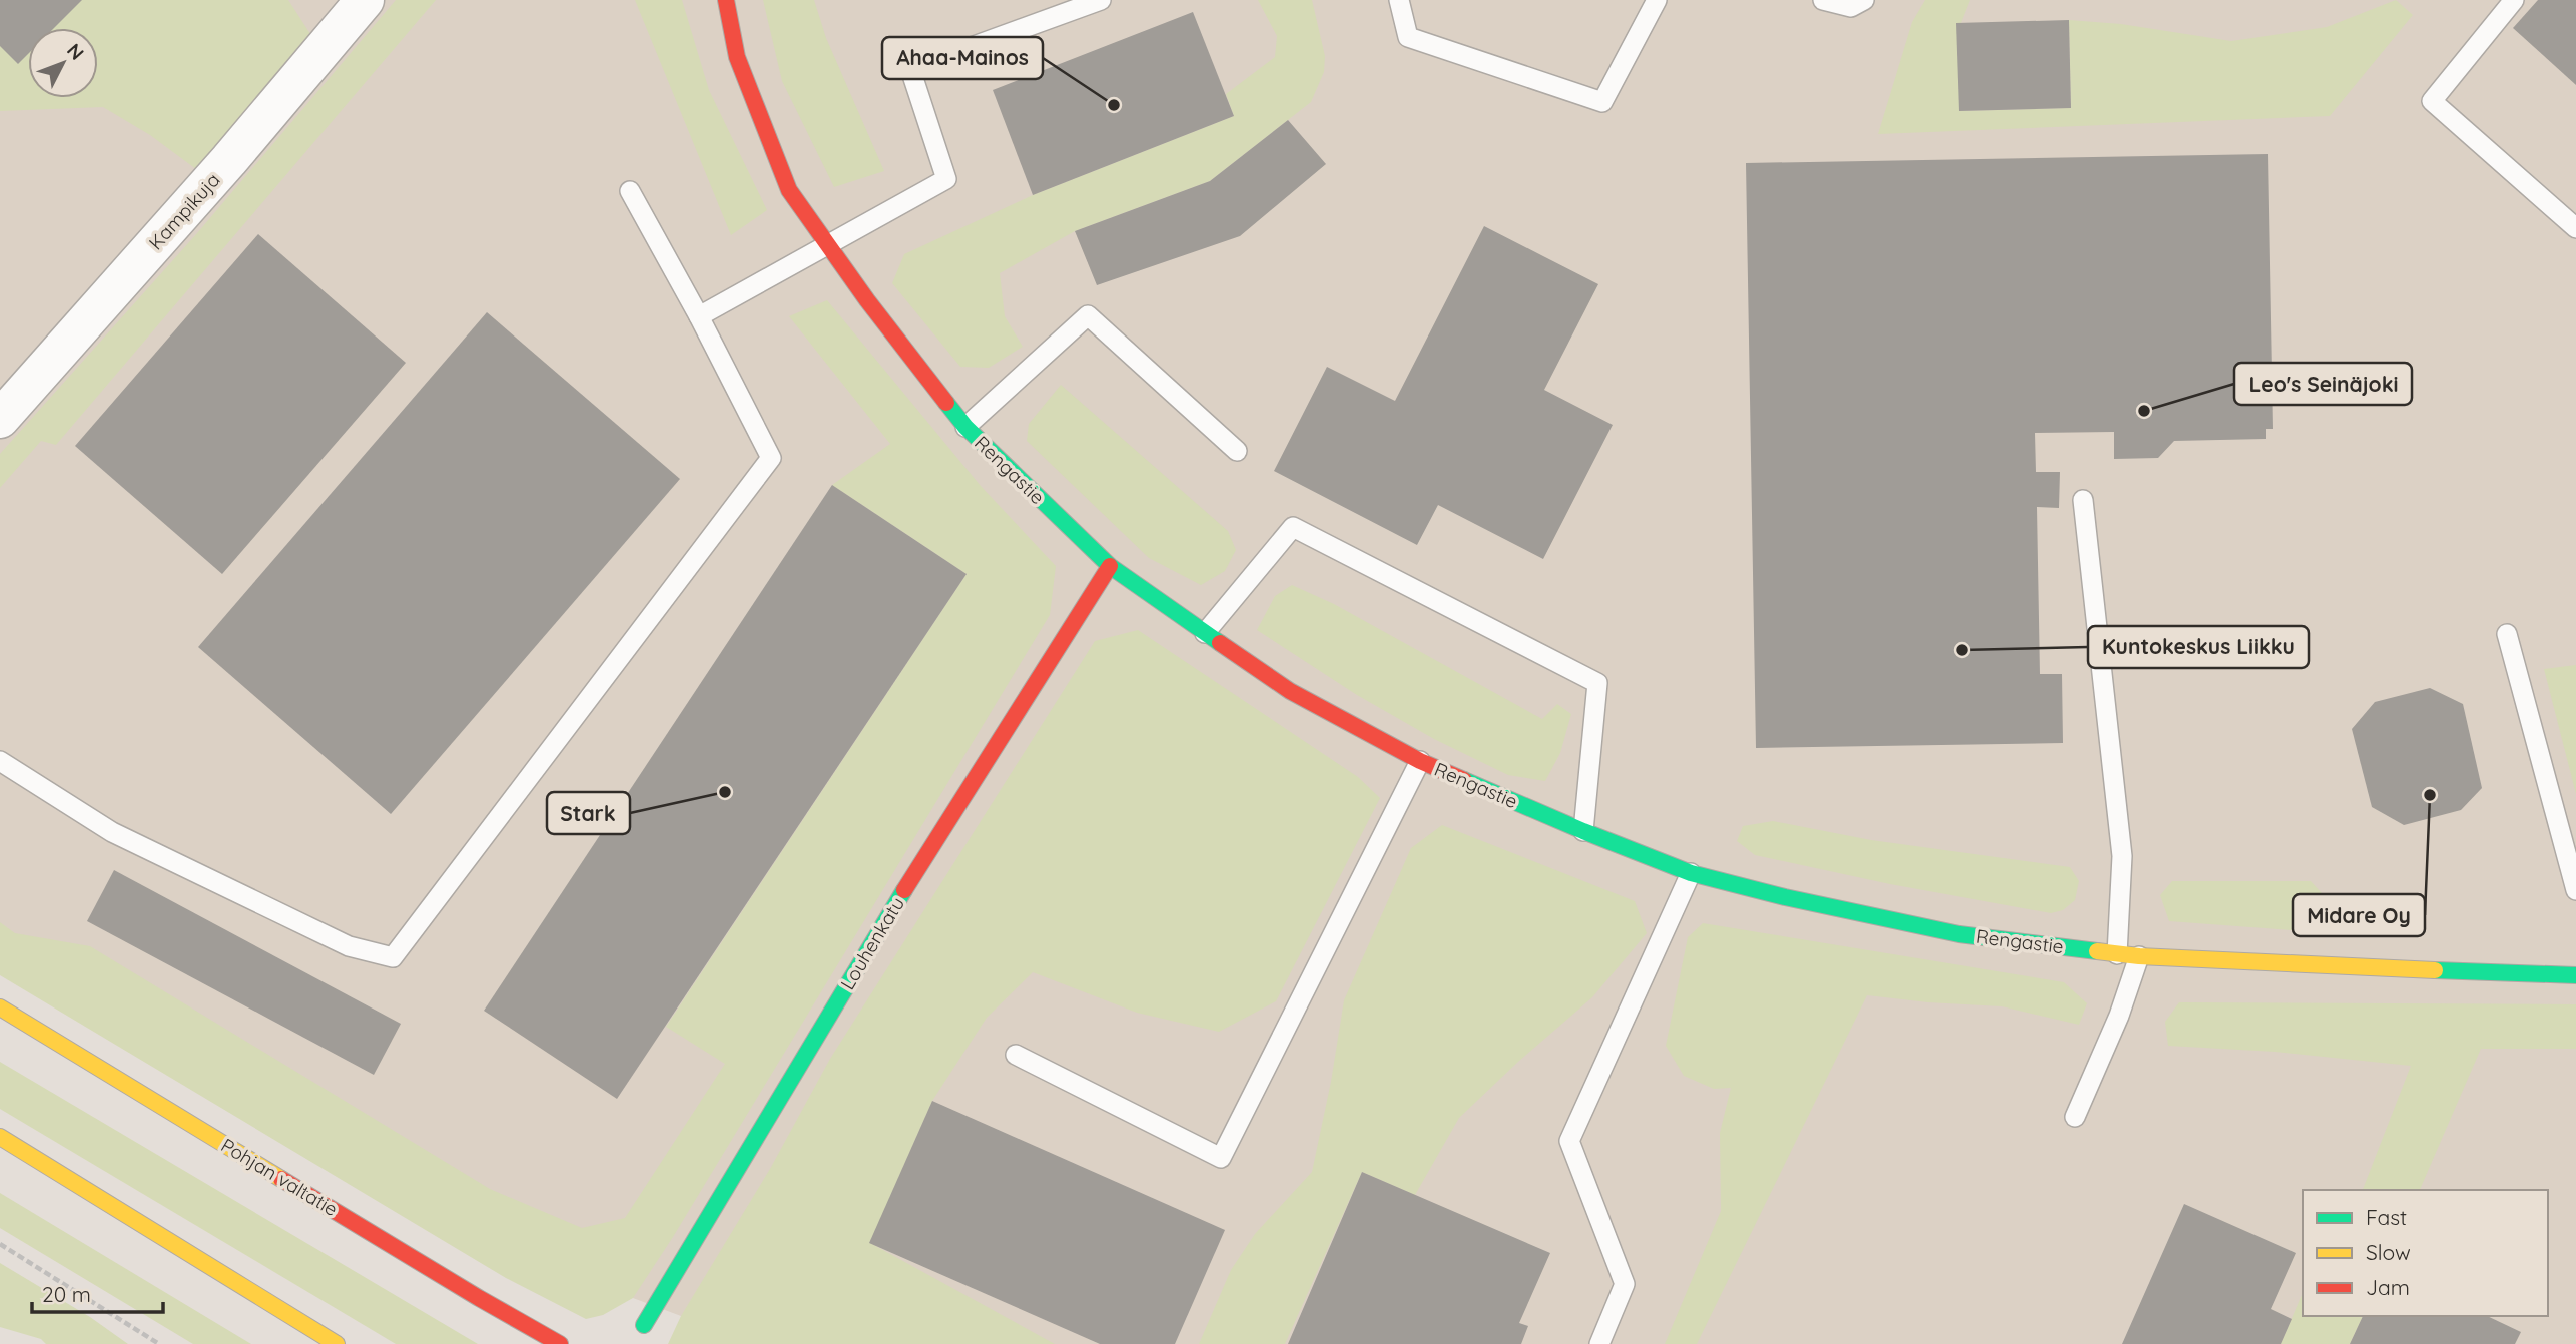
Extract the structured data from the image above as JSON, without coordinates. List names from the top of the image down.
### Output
{
  "streets": {
    "main road": ["Rengastie", "Louhenkatu", "Pohjan valtatie"],
    "street": ["Kampikuja"]
  },
  "crossings": [
    ["Rengastie", "Louhenkatu"]
  ],
  "places": [
    "Ahaa-Mainos",
    "Leo's Seinäjoki",
    "Kuntokeskus Liikku",
    "Stark",
    "Midare Oy"
  ],
  "legend": ["Fast", "Slow", "Jam"],
  "scale_bar": "20 m",
  "north": "top right"
}
